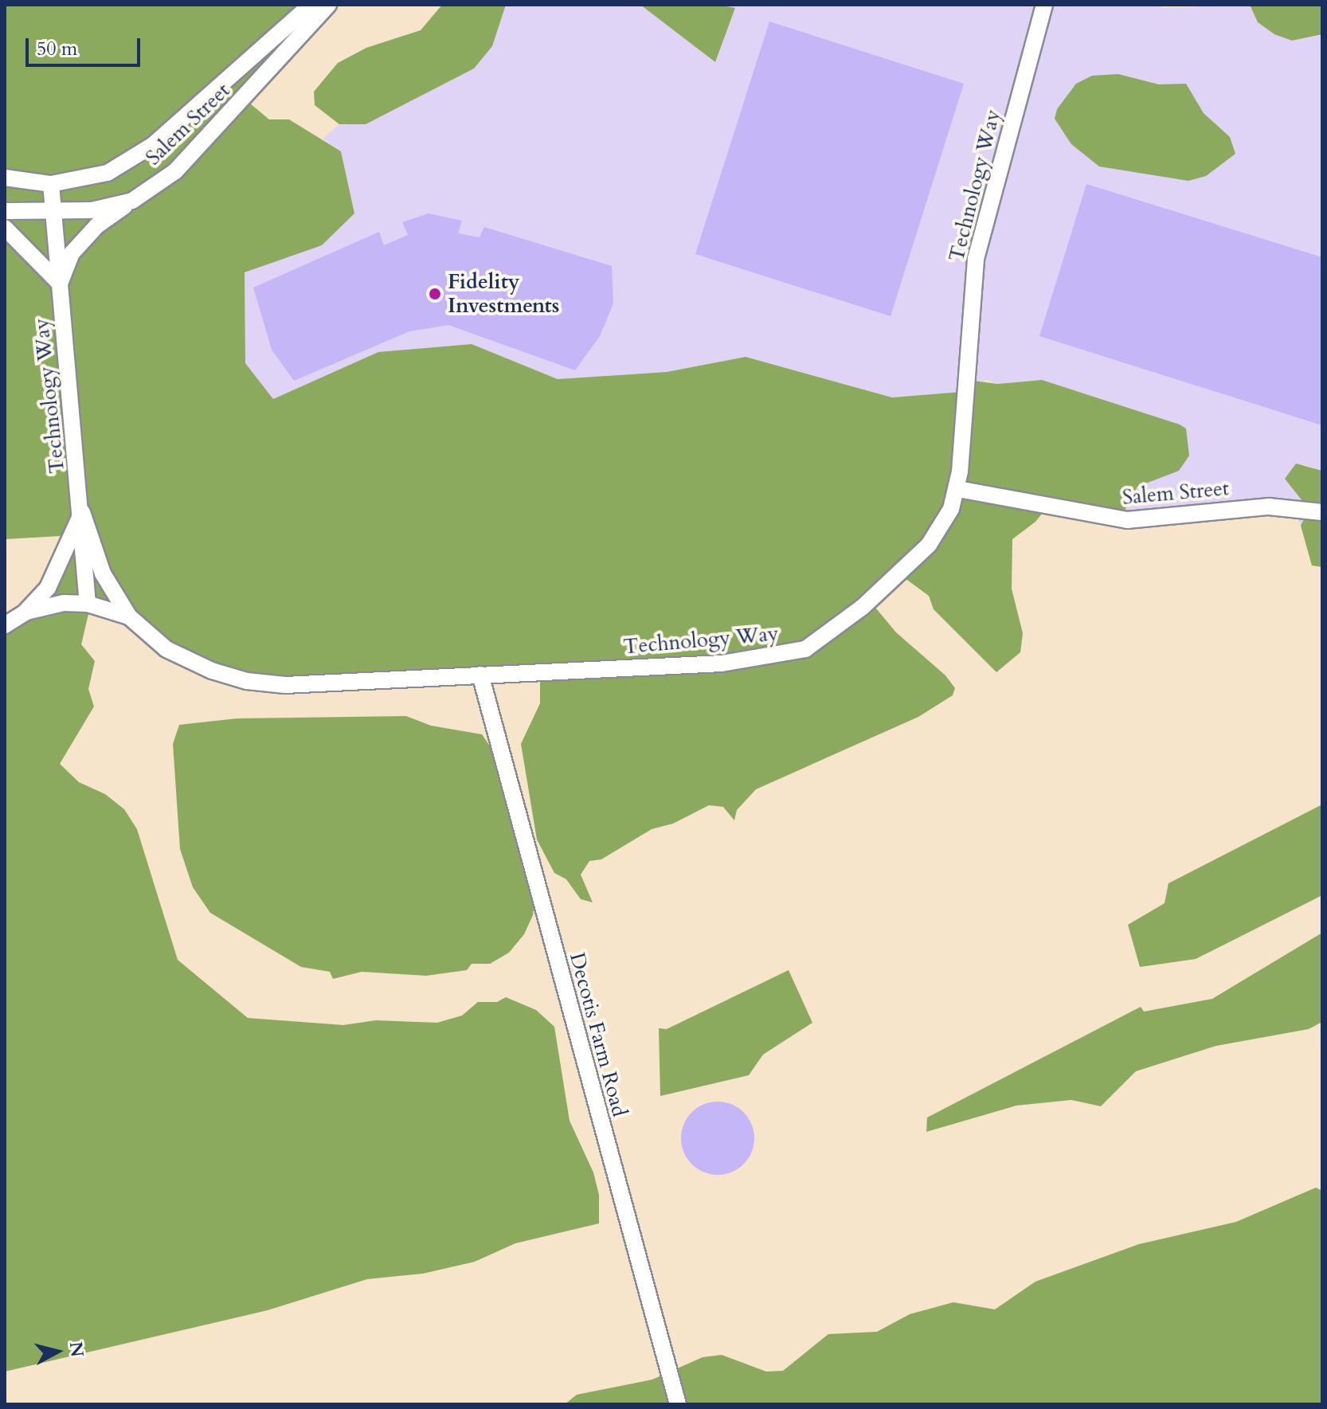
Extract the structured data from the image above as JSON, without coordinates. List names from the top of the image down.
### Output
{
  "streets": {
    "street": ["Salem Street", "Technology Way", "Decotis Farm Road"]
  },
  "crossings": [
    ["Salem Street", "Technology Way"],
    ["Technology Way", "Decotis Farm Road"]
  ],
  "places": ["Fidelity Investments"],
  "scale_bar": "50 m",
  "north": "right"
}
